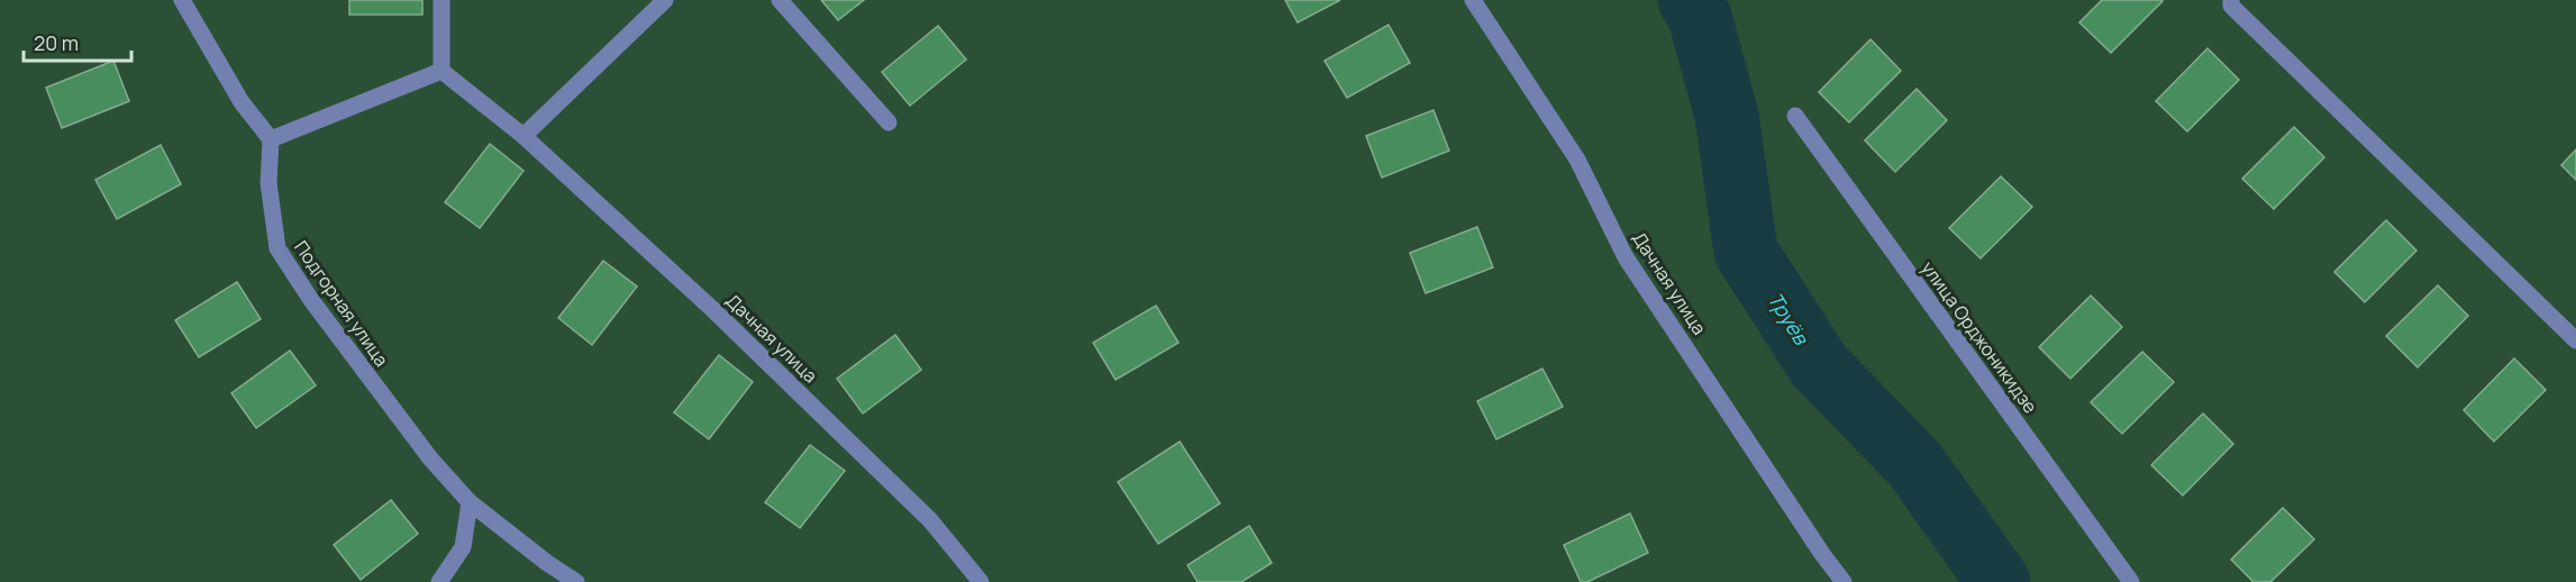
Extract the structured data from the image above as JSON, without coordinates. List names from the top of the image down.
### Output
{
  "streets": {
    "street": ["Дачная улица", "Подгорная улица", "улица Орджоникидзе"]
  },
  "water": ["Труёв"],
  "scale_bar": "20 m"
}
